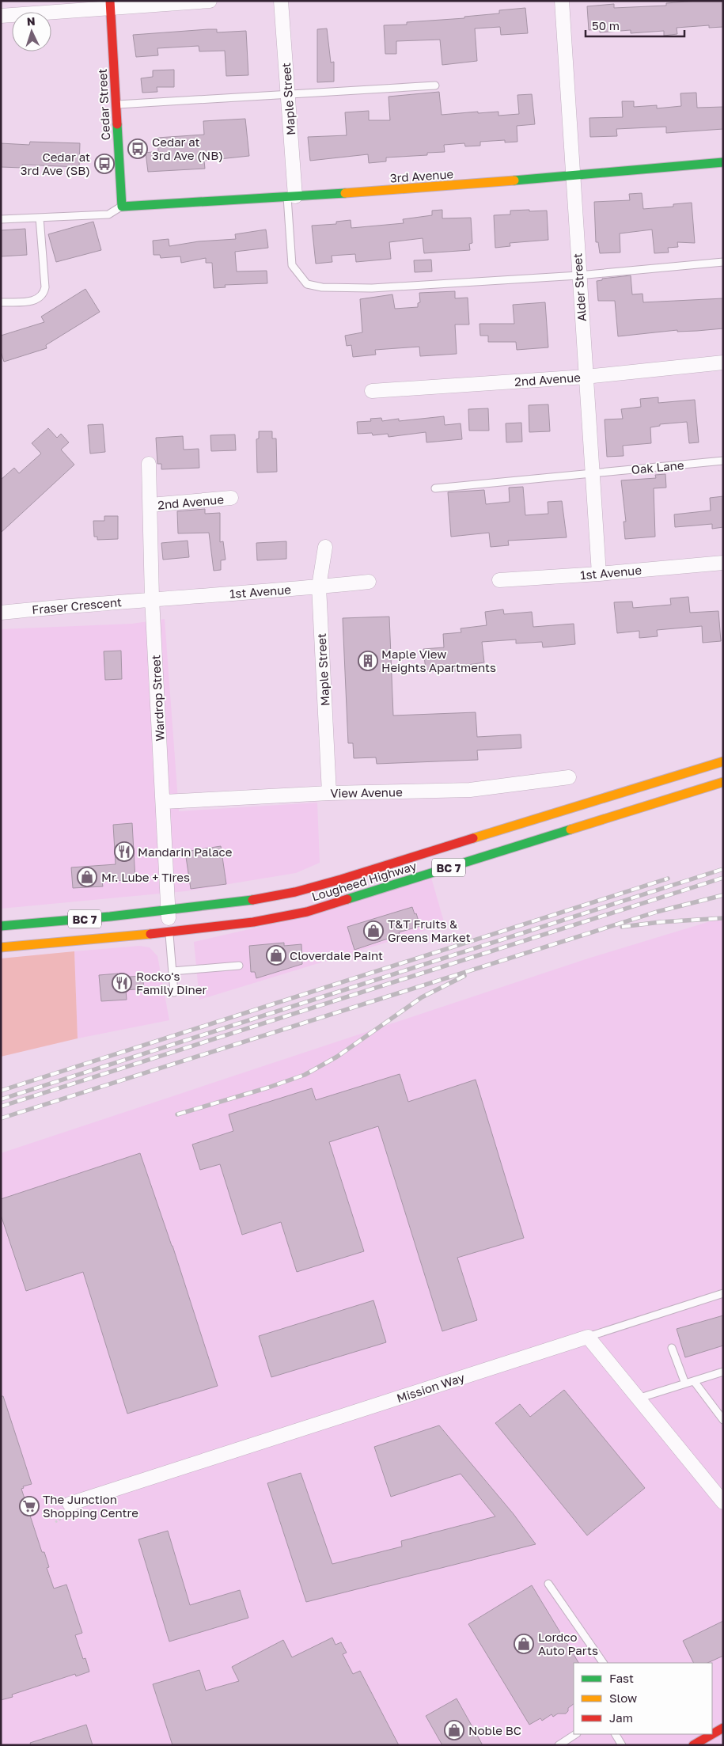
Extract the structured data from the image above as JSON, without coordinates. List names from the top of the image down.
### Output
{
  "streets": {
    "main road": [
      "Cedar Street",
      "3rd Avenue",
      "BC 7",
      "Lougheed Highway"
    ],
    "street": [
      "Maple Street",
      "Alder Street",
      "2nd Avenue",
      "1st Avenue",
      "Fraser Crescent",
      "Wardrop Street",
      "View Avenue",
      "Mission Way"
    ],
    "lane": ["Oak Lane"]
  },
  "crossings": [
    ["Maple Street", "3rd Avenue"],
    ["Maple Street", "1st Avenue"],
    ["Maple Street", "View Avenue"],
    ["Cedar Street", "3rd Avenue"],
    ["3rd Avenue", "Alder Street"],
    ["Alder Street", "2nd Avenue"],
    ["Alder Street", "Oak Lane"],
    ["Alder Street", "1st Avenue"],
    ["2nd Avenue", "Wardrop Street"],
    ["1st Avenue", "Fraser Crescent"],
    ["1st Avenue", "Wardrop Street"],
    ["Fraser Crescent", "Wardrop Street"],
    ["Wardrop Street", "View Avenue"],
    ["Wardrop Street", "Lougheed Highway"]
  ],
  "places": {
    "bus stop": ["Cedar at 3rd Ave (NB)", "Cedar at 3rd Ave (SB)"],
    "building": ["Maple View Heights Apartments"],
    "restaurant": ["Mandarin Palace", "Rocko's Family Diner"],
    "shop": [
      "Mr. Lube + Tires",
      "T&T Fruits & Greens Market",
      "Cloverdale Paint",
      "Lordco Auto Parts",
      "Noble BC"
    ],
    "supermarket": ["The Junction Shopping Centre"]
  },
  "legend": ["Fast", "Slow", "Jam"],
  "scale_bar": "50 m",
  "north": "top"
}
